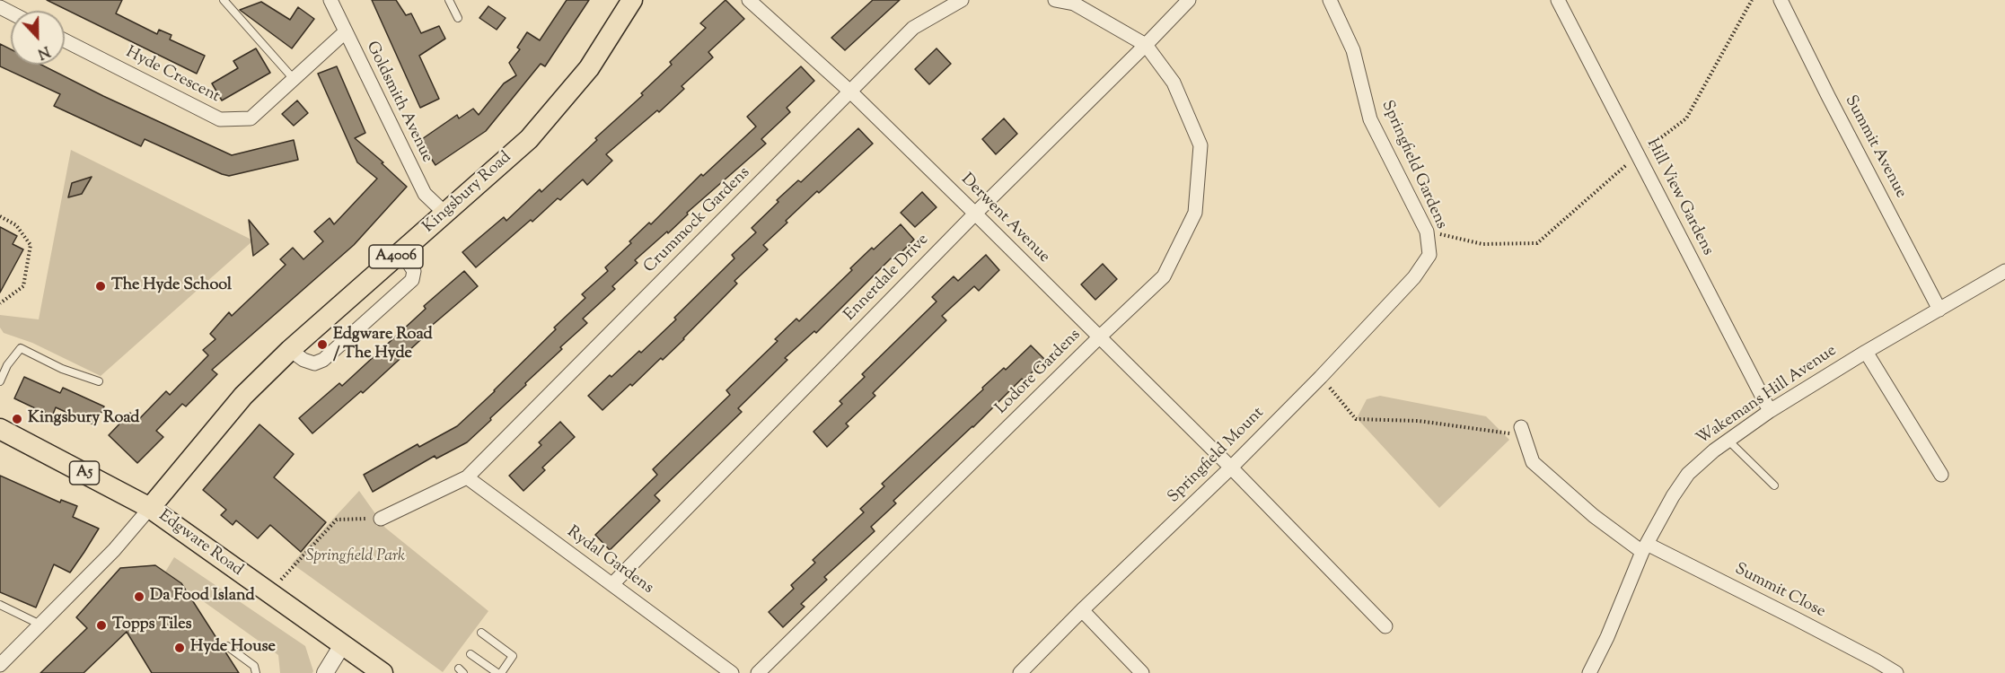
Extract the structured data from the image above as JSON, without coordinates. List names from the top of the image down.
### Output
{
  "streets": {
    "main road": [
      "Kingsbury Road",
      "A4006",
      "A5",
      "Edgware Road"
    ],
    "street": [
      "Hyde Crescent",
      "Goldsmith Avenue",
      "Summit Avenue",
      "Springfield Gardens",
      "Hill View Gardens",
      "Derwent Avenue",
      "Crummock Gardens",
      "Ennerdale Drive",
      "Lodore Gardens",
      "Wakemans Hill Avenue",
      "Springfield Mount",
      "Rydal Gardens",
      "Summit Close"
    ]
  },
  "crossings": [
    ["Hyde Crescent", "Goldsmith Avenue"],
    ["Goldsmith Avenue", "Kingsbury Road"],
    ["Summit Avenue", "Wakemans Hill Avenue"],
    ["Springfield Gardens", "Springfield Mount"],
    ["Kingsbury Road", "A5"],
    ["Kingsbury Road", "Edgware Road"],
    ["Hill View Gardens", "Wakemans Hill Avenue"],
    ["Derwent Avenue", "Crummock Gardens"],
    ["Derwent Avenue", "Ennerdale Drive"],
    ["Derwent Avenue", "Lodore Gardens"],
    ["Derwent Avenue", "Springfield Mount"],
    ["Crummock Gardens", "Rydal Gardens"],
    ["Ennerdale Drive", "Lodore Gardens"],
    ["Ennerdale Drive", "Rydal Gardens"],
    ["Wakemans Hill Avenue", "Summit Close"],
    ["A5", "Edgware Road"]
  ],
  "parks": ["Springfield Park"],
  "places": [
    "The Hyde School",
    "Edgware Road / The Hyde",
    "Kingsbury Road",
    "Da Food Island",
    "Topps Tiles",
    "Hyde House"
  ],
  "north": "bottom"
}
